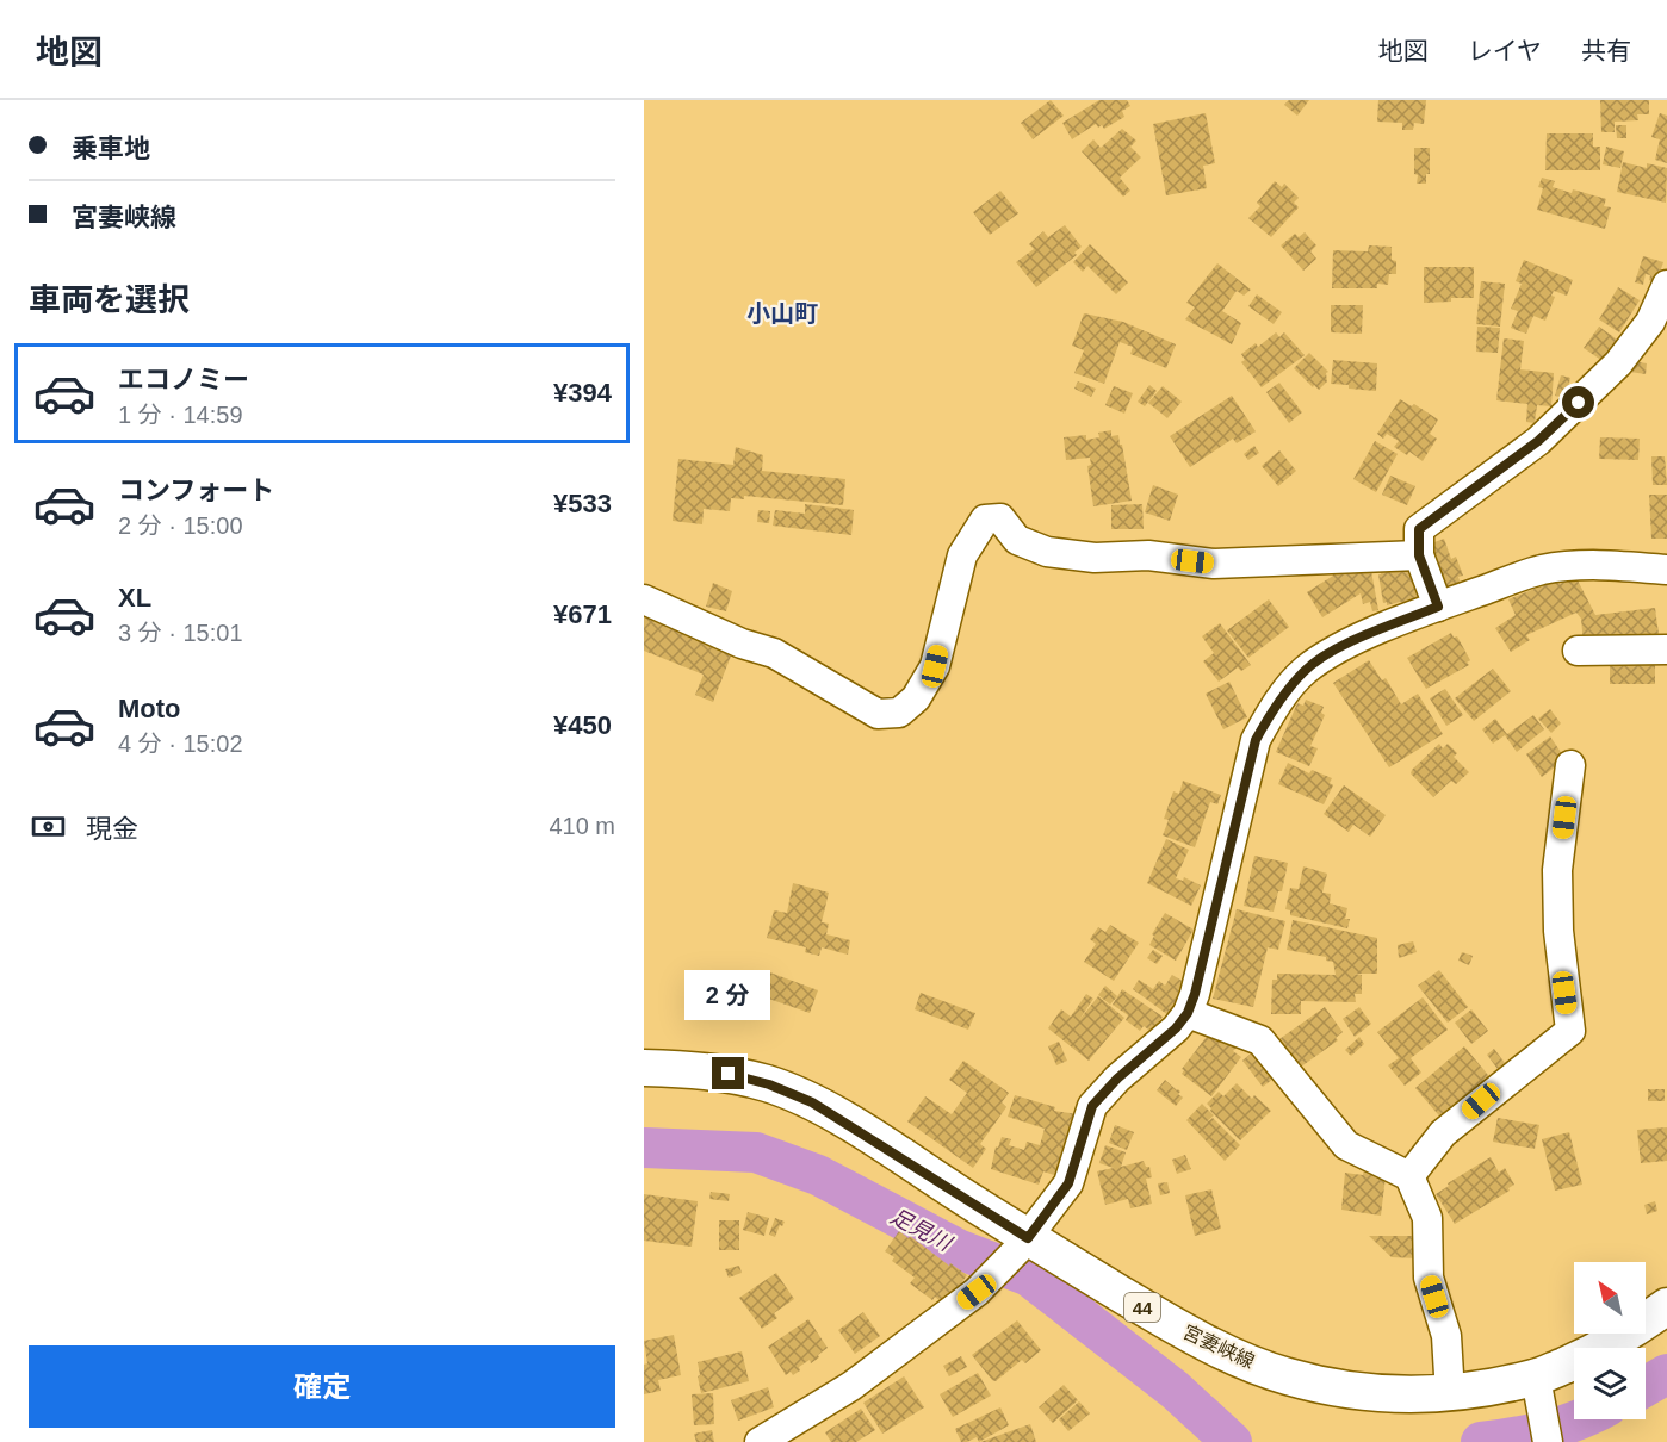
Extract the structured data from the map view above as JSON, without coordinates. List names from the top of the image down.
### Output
{
  "streets": {
    "main road": ["44", "宮妻峡線"]
  },
  "districts": ["小山町"],
  "water": ["足見川"],
  "north": "top left",
  "page": {
    "header": "地図",
    "nav": ["地図", "レイヤ", "共有"],
    "banner": ["乗車地", "宮妻峡線"],
    "heading": "車両を選択",
    "list": [
      {
        "name": "エコノミー",
        "note": "1 分 · 14:59",
        "value": "¥394"
      },
      {
        "name": "コンフォート",
        "note": "2 分 · 15:00",
        "value": "¥533"
      },
      {
        "name": "XL",
        "note": "3 分 · 15:01",
        "value": "¥671"
      },
      {
        "name": "Moto",
        "note": "4 分 · 15:02",
        "value": "¥450"
      }
    ],
    "pay": ["現金", "410 m"],
    "bubble": "2 分",
    "buttons": "確定"
  }
}
